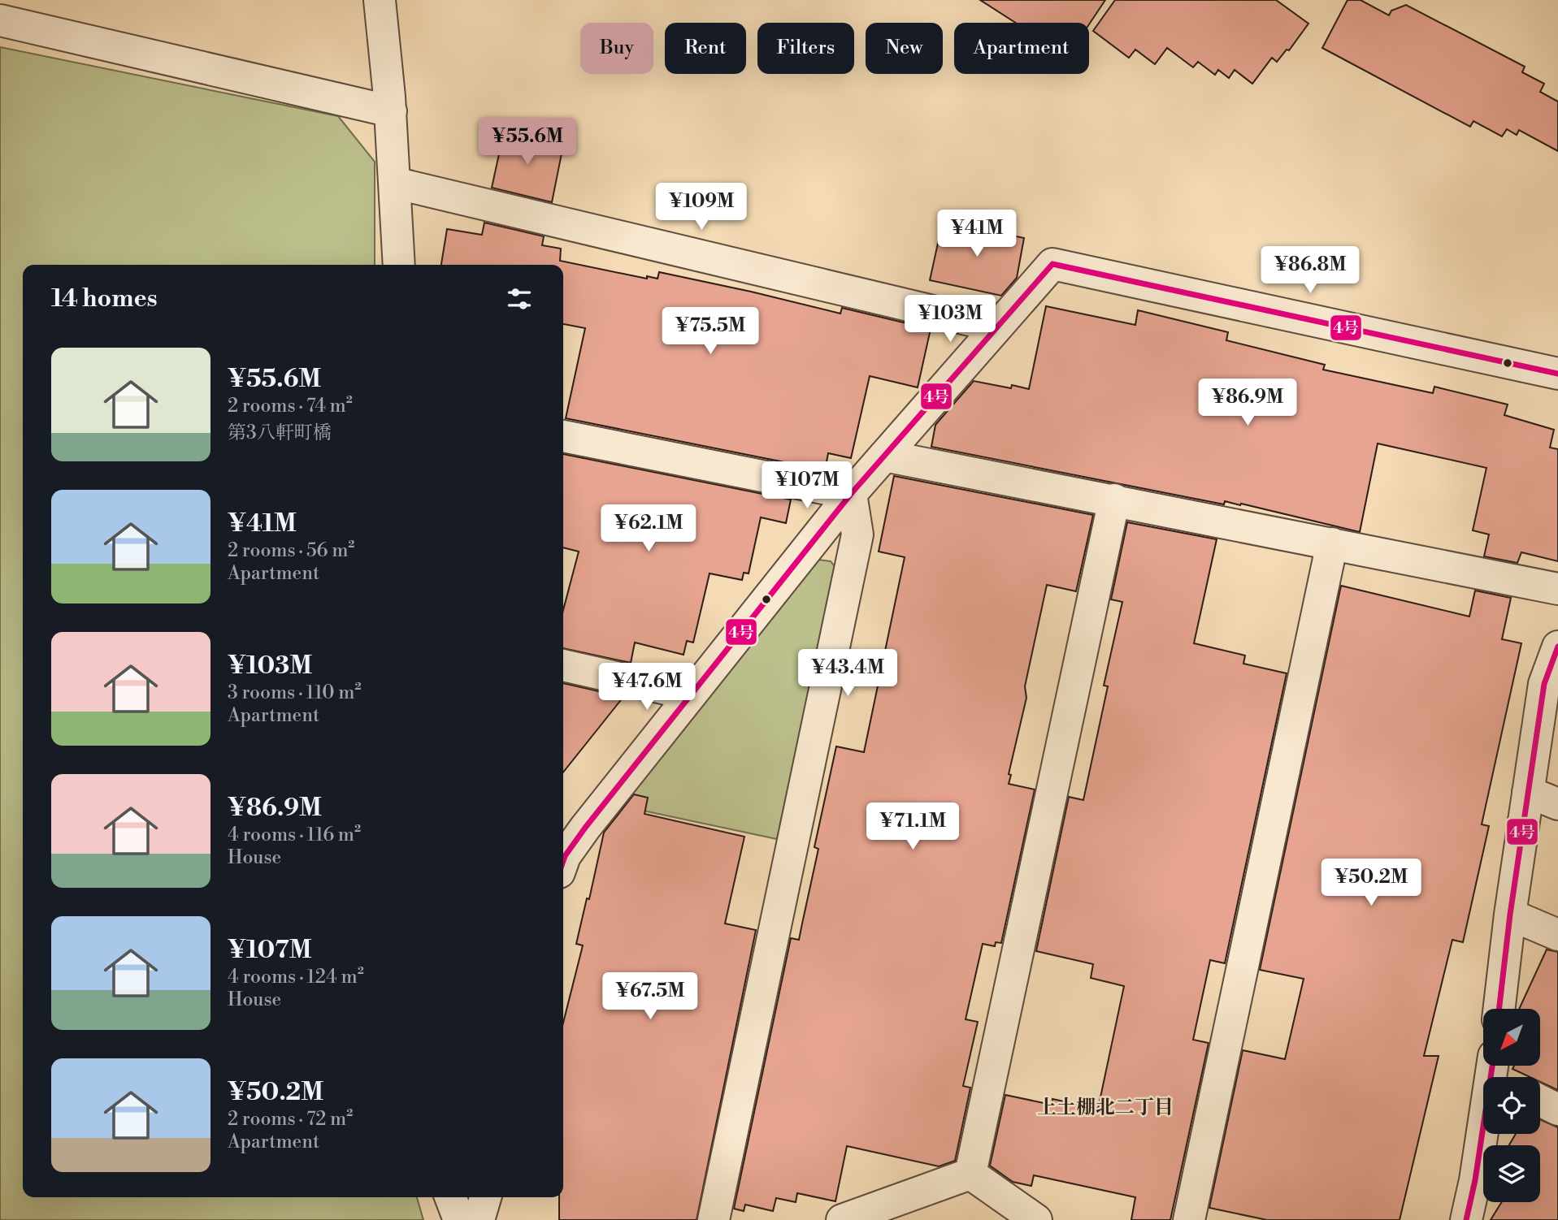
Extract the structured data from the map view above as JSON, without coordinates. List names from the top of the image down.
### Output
{
  "districts": ["上土棚北二丁目"],
  "lines": ["transit line 4号"],
  "north": "bottom left",
  "page": {
    "chip": [
      "Buy",
      "Rent",
      "Filters",
      "New",
      "Apartment"
    ],
    "price": [
      "¥55.6M",
      "¥109M",
      "¥41M",
      "¥86.8M",
      "¥103M",
      "¥75.5M",
      "¥86.9M",
      "¥107M",
      "¥62.1M",
      "¥43.4M",
      "¥47.6M",
      "¥71.1M",
      "¥50.2M",
      "¥67.5M"
    ],
    "heading": "14 homes",
    "list": [
      {
        "name": "¥55.6M",
        "note": "2 rooms · 74 m² · 第3八軒町橋"
      },
      {
        "name": "¥41M",
        "note": "2 rooms · 56 m² · Apartment"
      },
      {
        "name": "¥103M",
        "note": "3 rooms · 110 m² · Apartment"
      },
      {
        "name": "¥86.9M",
        "note": "4 rooms · 116 m² · House"
      },
      {
        "name": "¥107M",
        "note": "4 rooms · 124 m² · House"
      },
      {
        "name": "¥50.2M",
        "note": "2 rooms · 72 m² · Apartment"
      }
    ]
  }
}
